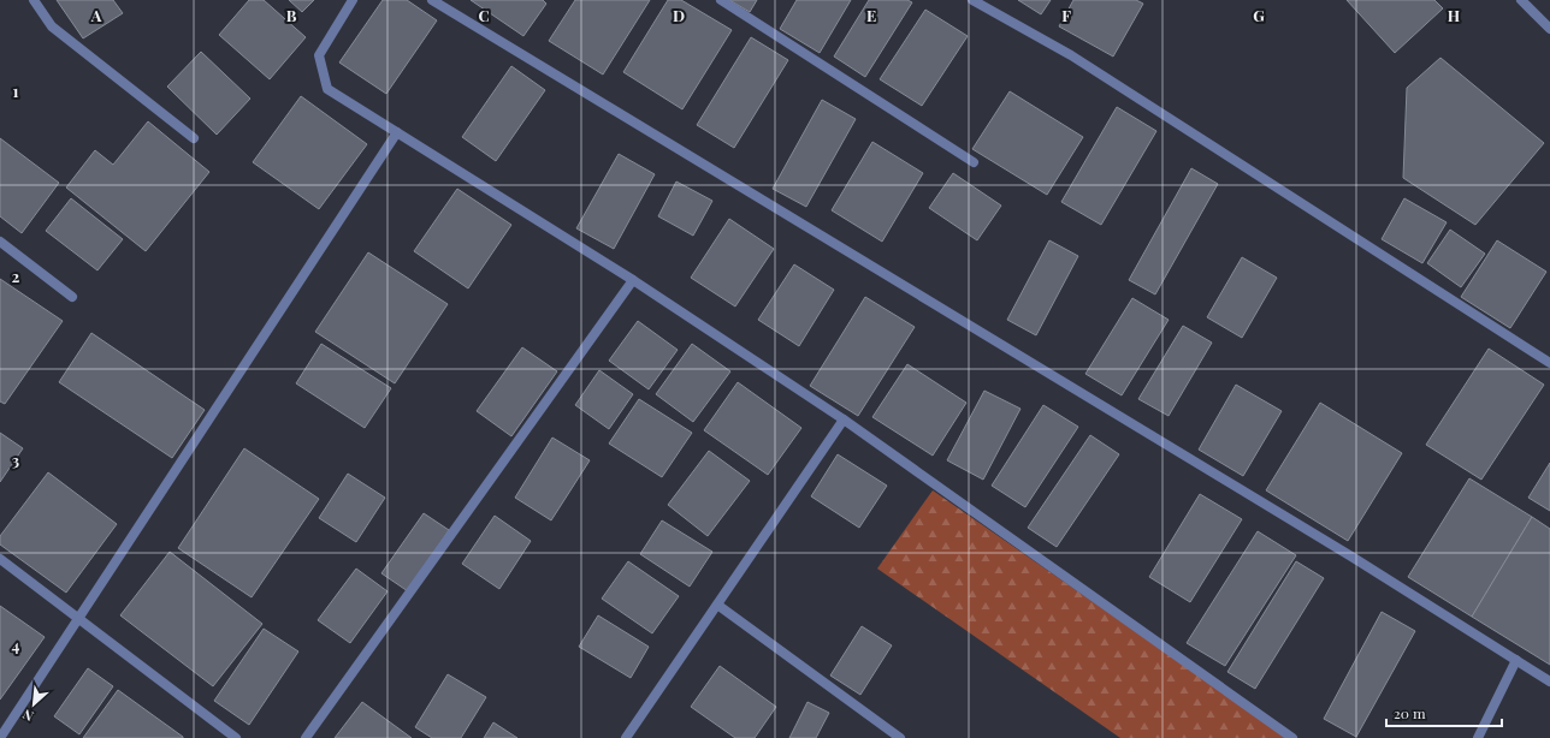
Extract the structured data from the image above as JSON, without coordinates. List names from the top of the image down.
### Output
{
  "scale_bar": "20 m",
  "north": "bottom left",
  "grid": {
    "columns": [
      "A",
      "B",
      "C",
      "D",
      "E",
      "F",
      "G",
      "H"
    ],
    "rows": [
      "1",
      "2",
      "3",
      "4"
    ]
  }
}
